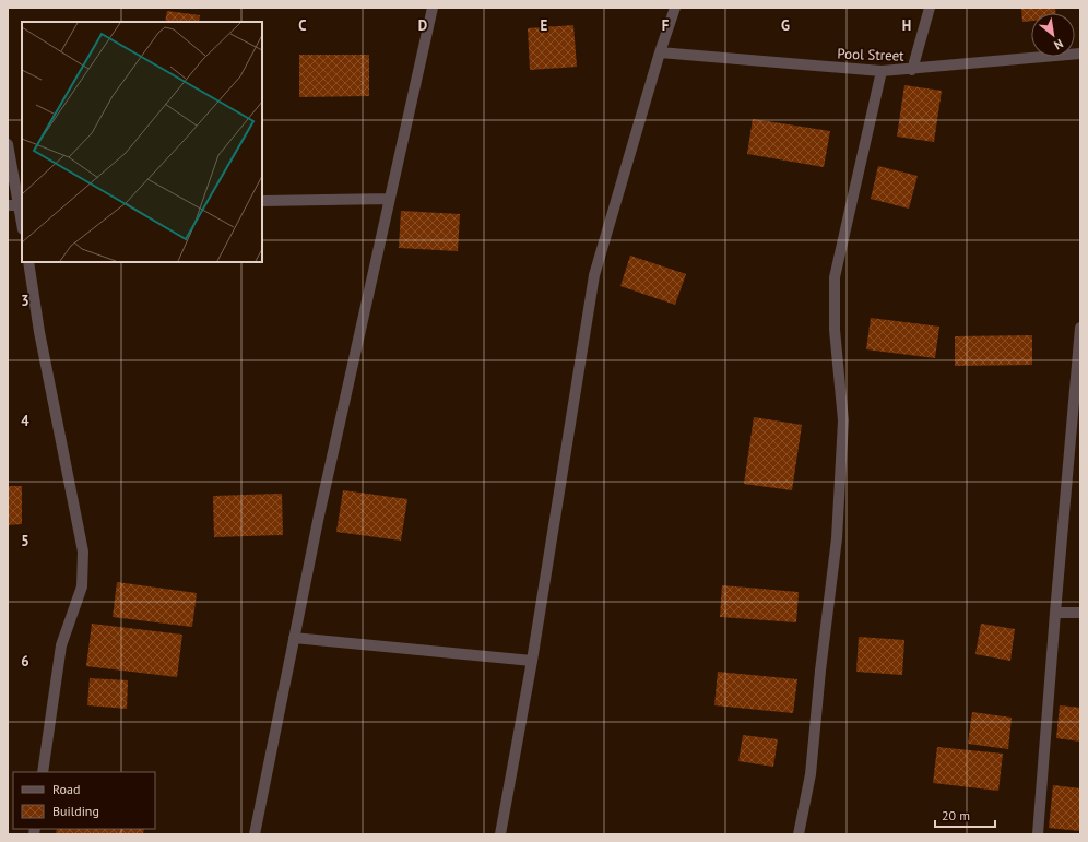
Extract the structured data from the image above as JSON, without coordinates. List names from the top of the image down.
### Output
{
  "streets": {
    "street": ["Pool Street"]
  },
  "legend": ["Road", "Building"],
  "scale_bar": "20 m",
  "north": "bottom right",
  "grid": {
    "columns": [
      "C",
      "D",
      "E",
      "F",
      "G",
      "H"
    ],
    "rows": [
      "3",
      "4",
      "5",
      "6"
    ]
  }
}
